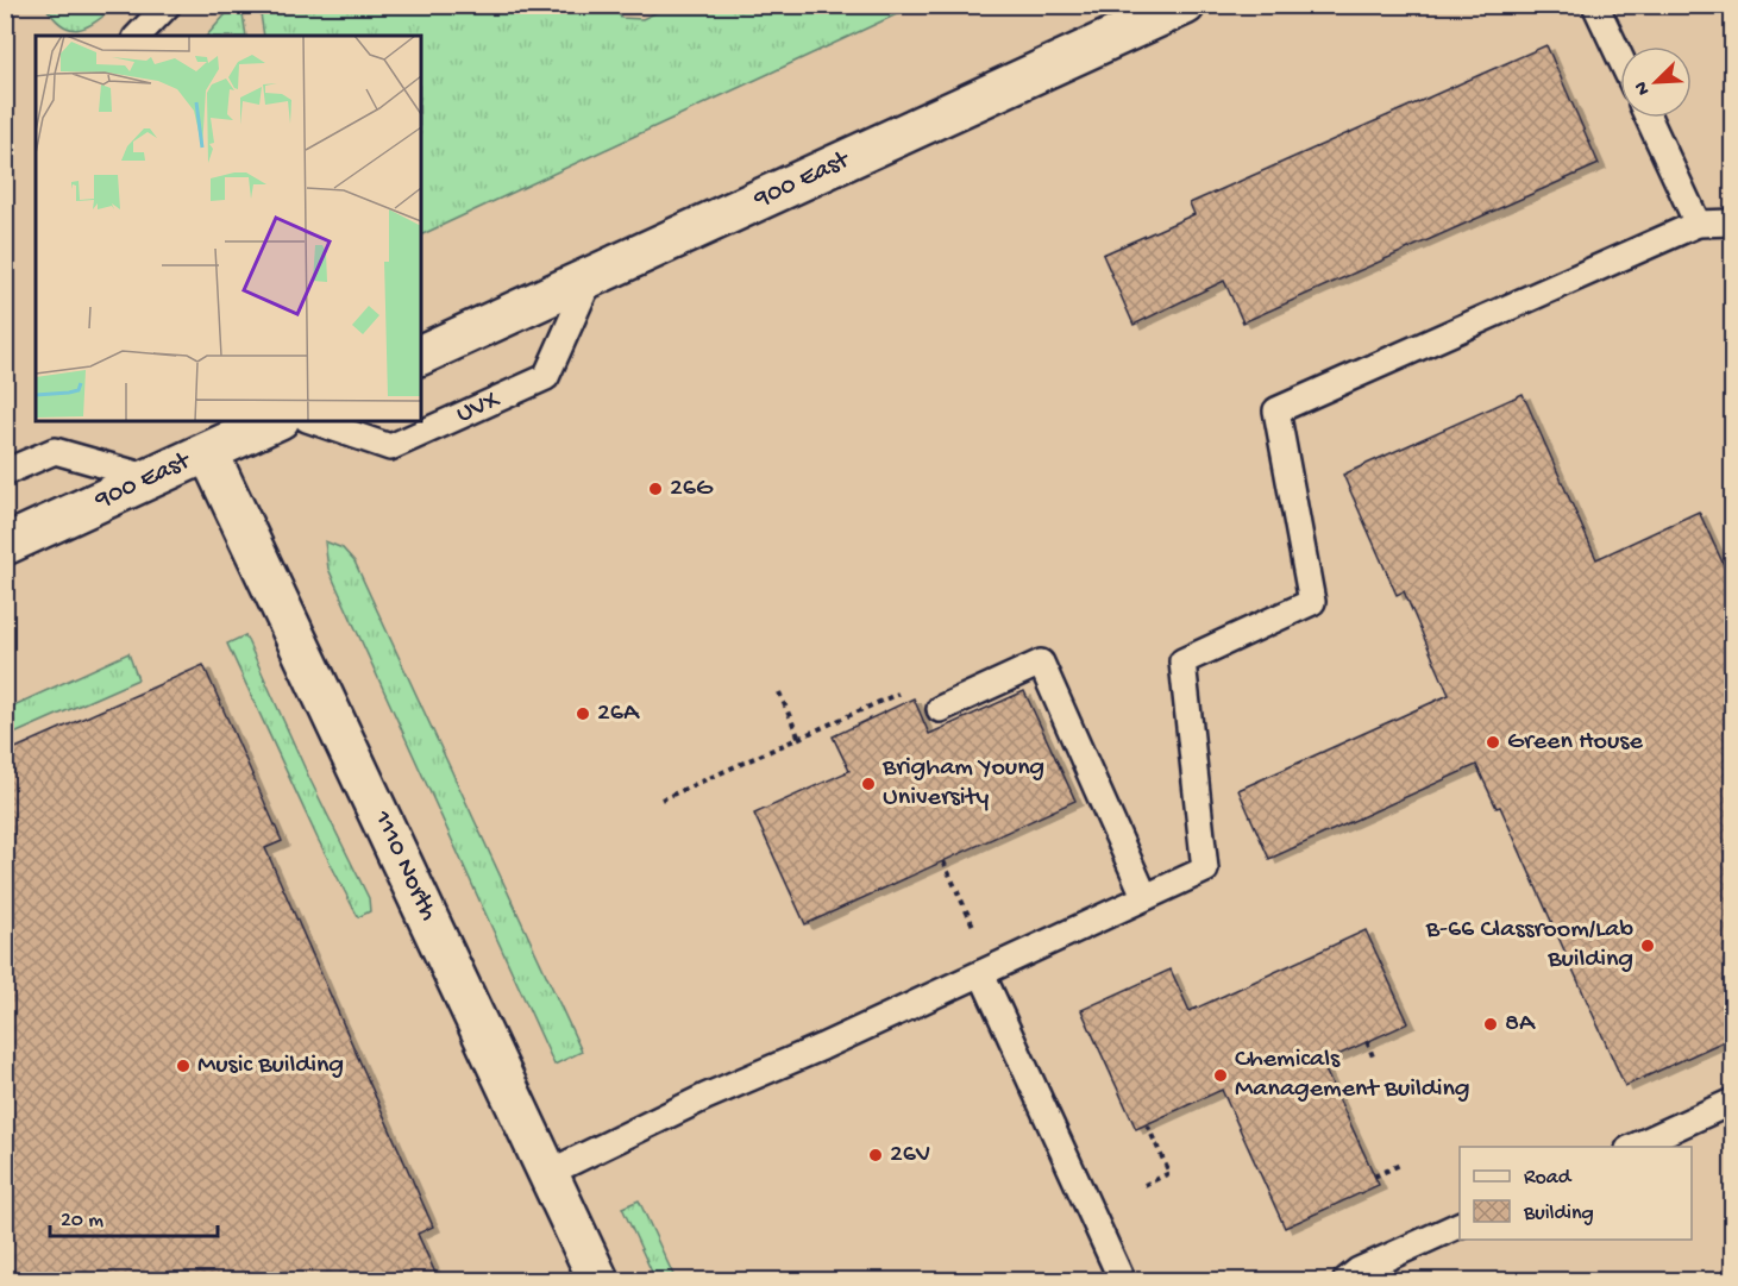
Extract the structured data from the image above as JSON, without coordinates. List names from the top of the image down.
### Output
{
  "streets": {
    "main road": ["900 East", "1110 North"],
    "lane": ["UVX"]
  },
  "crossings": [
    ["900 East", "UVX"],
    ["900 East", "1110 North"]
  ],
  "places": [
    "26G",
    "26A",
    "Green House",
    "Brigham Young University",
    "B-66 Classroom/Lab Building",
    "8A",
    "Music Building",
    "Chemicals Management Building",
    "26V"
  ],
  "legend": ["Road", "Building"],
  "scale_bar": "20 m",
  "north": "bottom left"
}
